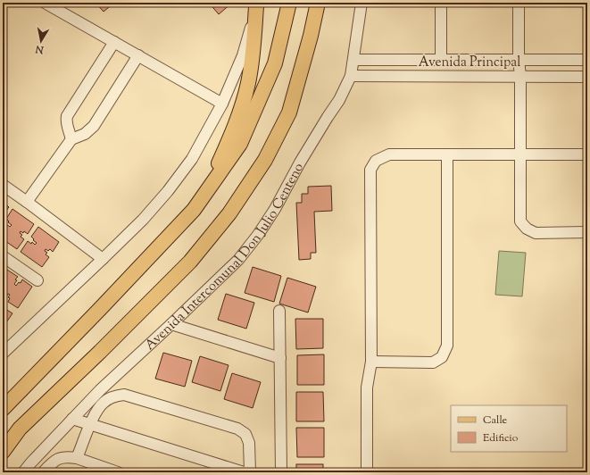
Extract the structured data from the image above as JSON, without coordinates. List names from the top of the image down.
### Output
{
  "streets": {
    "main road": ["Avenida Intercomunal Don Julio Centeno"],
    "street": ["Avenida Principal"]
  },
  "crossings": [
    ["Avenida Principal", "Avenida Intercomunal Don Julio Centeno"]
  ],
  "legend": ["Calle", "Edificio"],
  "north": "bottom"
}
